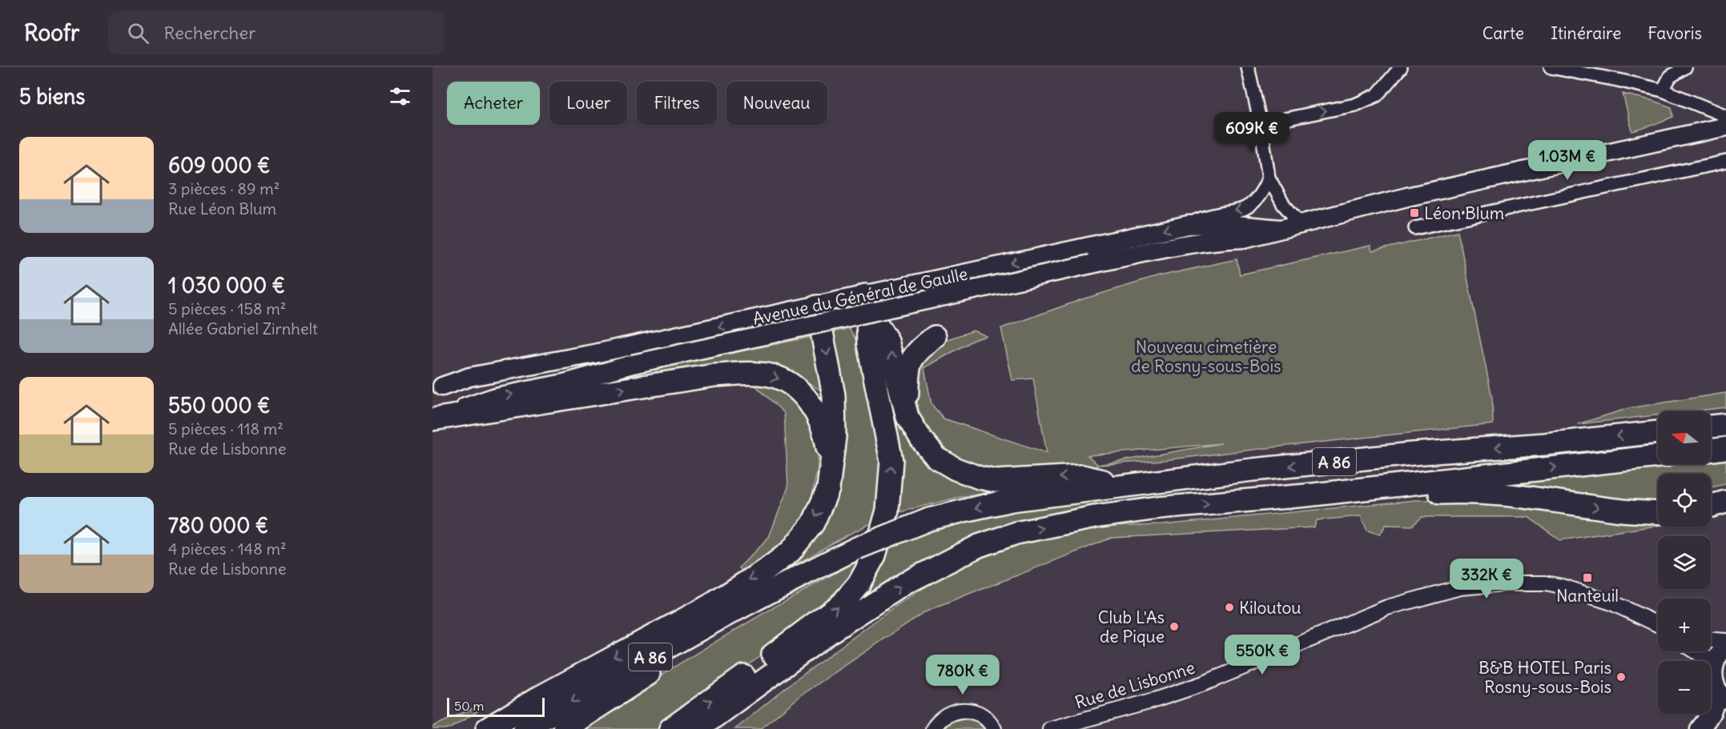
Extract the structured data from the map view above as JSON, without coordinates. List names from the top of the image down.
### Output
{
  "streets": {
    "highway": ["A 86"],
    "main road": ["Avenue du Général de Gaulle"],
    "street": ["Rue de Lisbonne"]
  },
  "parks": ["Nouveau cimetière de Rosny-sous-Bois"],
  "places": {
    "transit": ["Léon Blum", "Nanteuil"],
    "other": ["Kiloutou", "Club L'As de Pique", "B&B HOTEL Paris Rosny-sous-Bois"]
  },
  "scale_bar": "50 m",
  "north": "left",
  "page": {
    "header": "Roofr",
    "search": "Rechercher",
    "nav": ["Carte", "Itinéraire", "Favoris"],
    "heading": "5 biens",
    "chip": [
      "Acheter",
      "Louer",
      "Filtres",
      "Nouveau"
    ],
    "price": [
      "609K €",
      "1.03M €",
      "332K €",
      "550K €",
      "780K €"
    ],
    "list": [
      {
        "name": "609 000 €",
        "note": "3 pièces · 89 m² · Rue Léon Blum"
      },
      {
        "name": "1 030 000 €",
        "note": "5 pièces · 158 m² · Allée Gabriel Zirnhelt"
      },
      {
        "name": "550 000 €",
        "note": "5 pièces · 118 m² · Rue de Lisbonne"
      },
      {
        "name": "780 000 €",
        "note": "4 pièces · 148 m² · Rue de Lisbonne"
      }
    ],
    "map_buttons": ["+", "−"],
    "scale": "50 m"
  }
}
